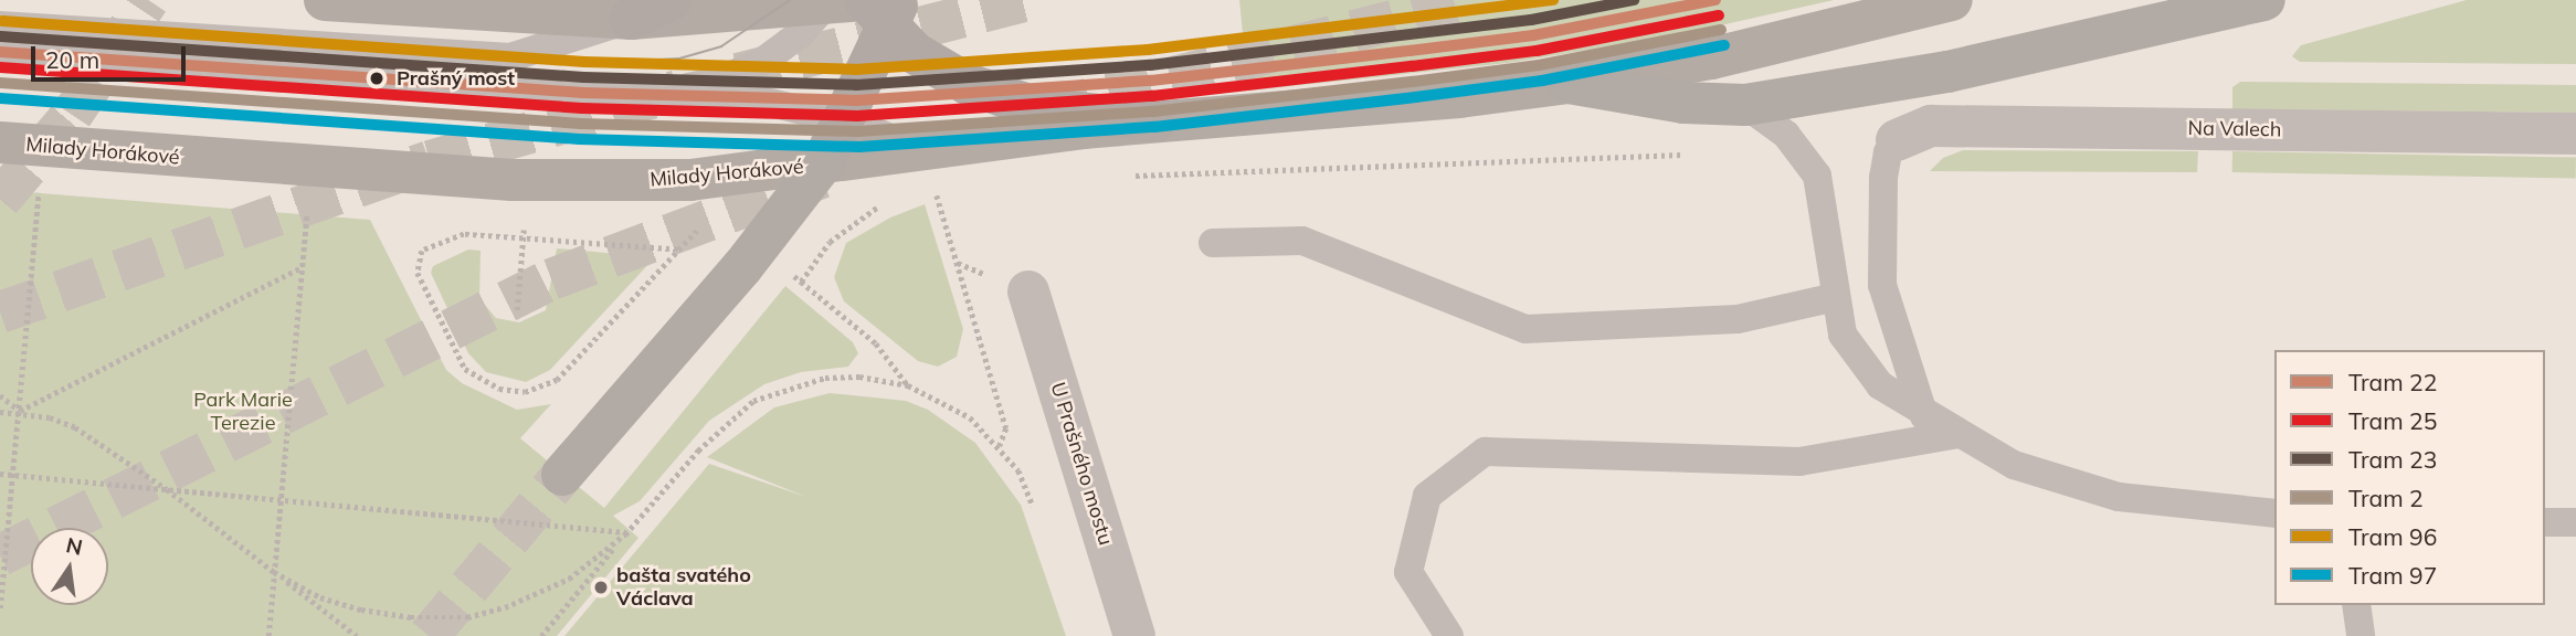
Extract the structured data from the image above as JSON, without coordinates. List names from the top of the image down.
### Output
{
  "streets": {
    "main road": ["Milady Horákové"],
    "street": ["Na Valech", "U Prašného mostu"]
  },
  "parks": ["Park Marie Terezie"],
  "places": ["Prašný most", "bašta svatého Václava"],
  "lines": [
    "tram line 22",
    "tram line 23",
    "tram line 96",
    "tram line 25",
    "tram line 2",
    "tram line 97"
  ],
  "legend": [
    "Tram 22",
    "Tram 25",
    "Tram 23",
    "Tram 2",
    "Tram 96",
    "Tram 97"
  ],
  "scale_bar": "20 m",
  "north": "top"
}
